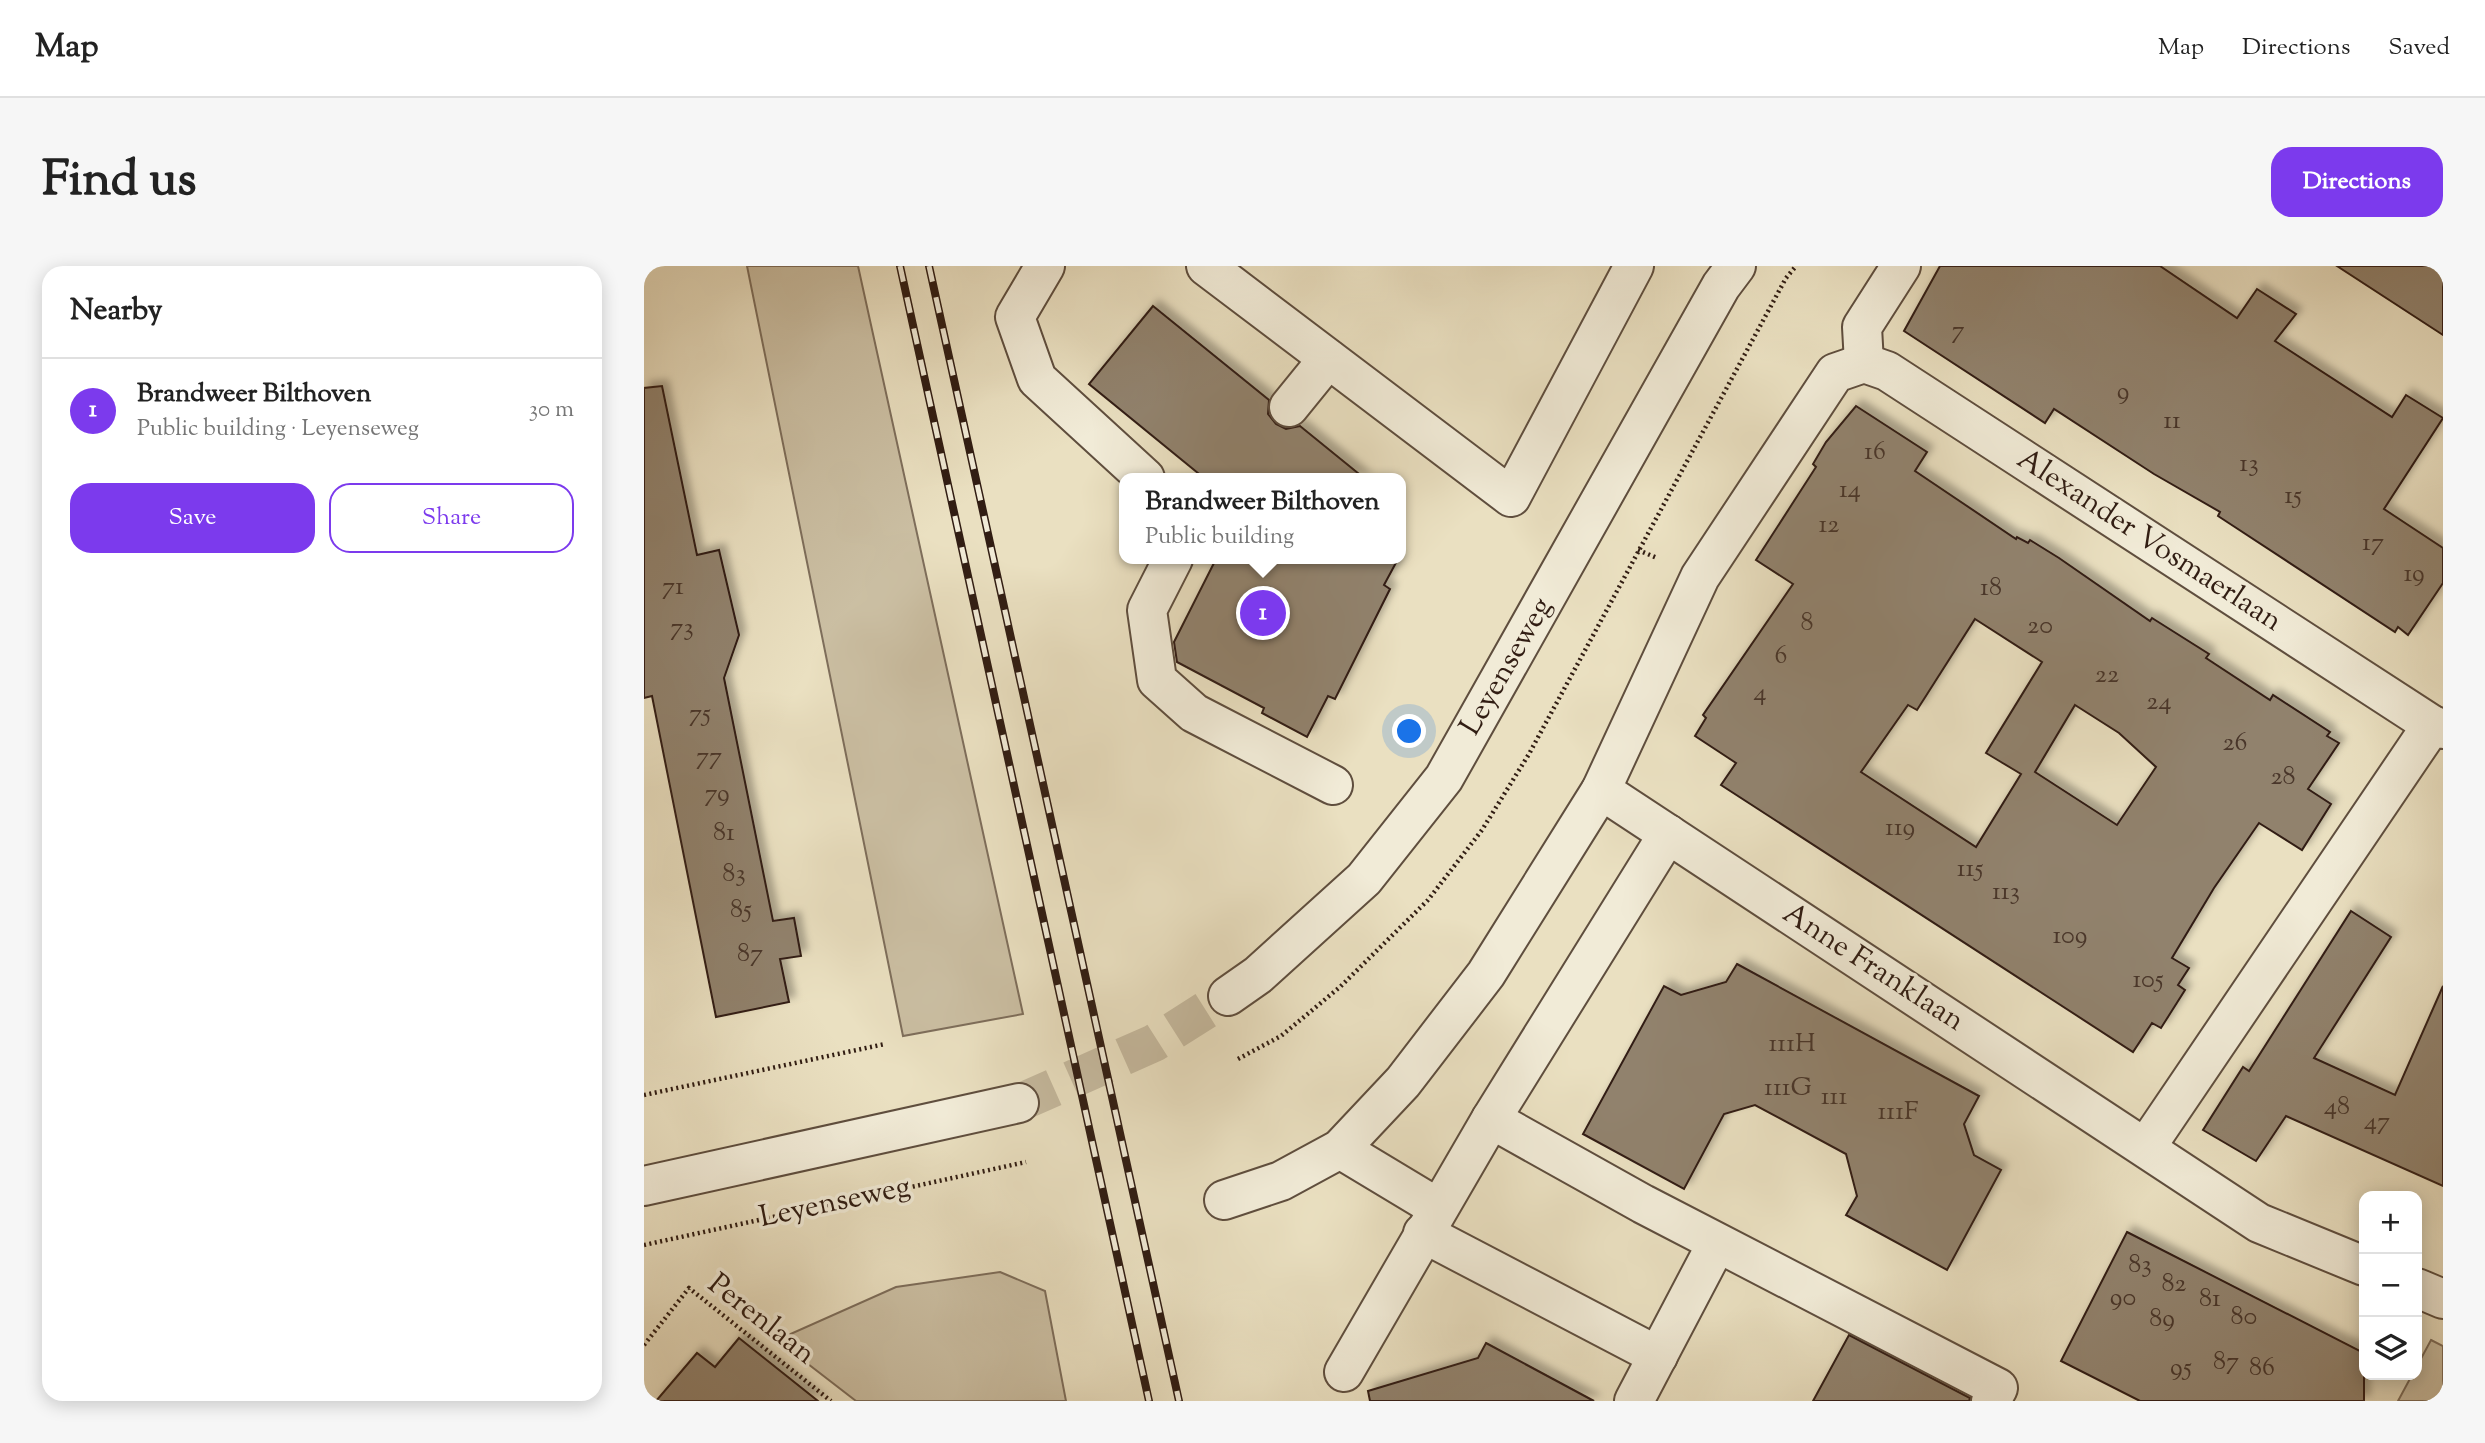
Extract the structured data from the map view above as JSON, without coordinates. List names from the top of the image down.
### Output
{
  "streets": {
    "street": ["Alexander Vosmaerlaan", "Leyenseweg", "Anne Franklaan"],
    "path": ["Perenlaan"]
  },
  "house_numbers": [
    "7",
    "9",
    "11",
    "16",
    "13",
    "14",
    "15",
    "12",
    "17",
    "19",
    "71",
    "18",
    "8",
    "20",
    "73",
    "6",
    "22",
    "4",
    "24",
    "75",
    "26",
    "77",
    "28",
    "79",
    "119",
    "81",
    "115",
    "83",
    "113",
    "85",
    "109",
    "87",
    "105",
    "111H",
    "111G",
    "111",
    "48",
    "111F",
    "47",
    "83",
    "82",
    "90",
    "81",
    "80",
    "89",
    "87",
    "95",
    "86"
  ],
  "page": {
    "header": "Map",
    "nav": ["Map", "Directions", "Saved"],
    "title": "Find us",
    "buttons": [
      "Directions",
      ["Save", "Share"]
    ],
    "heading": "Nearby",
    "list": [
      {
        "mark": "1",
        "name": "Brandweer Bilthoven",
        "note": "Public building · Leyenseweg",
        "value": "30 m"
      }
    ],
    "popup": ["Brandweer Bilthoven", "Public building"],
    "pins": "1",
    "map_buttons": ["+", "−"]
  }
}
